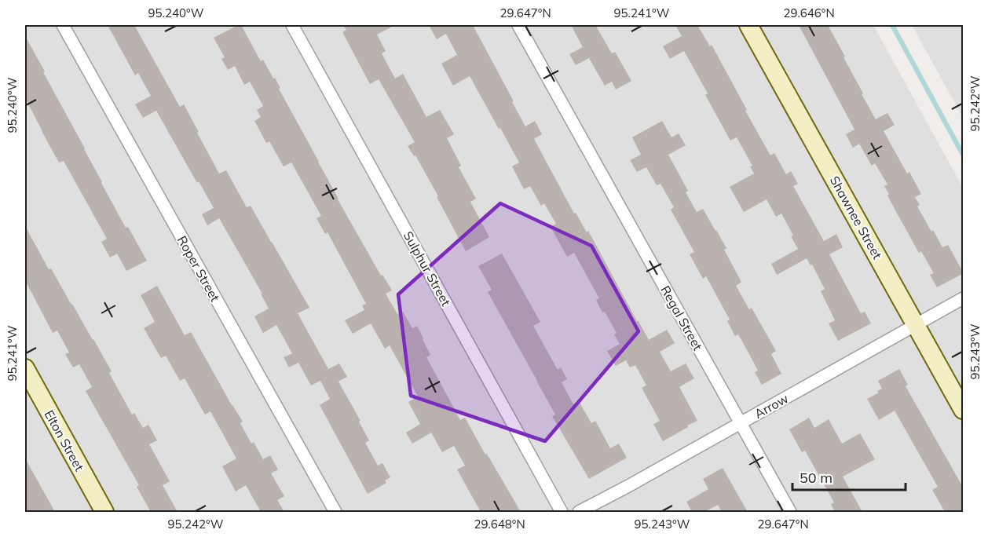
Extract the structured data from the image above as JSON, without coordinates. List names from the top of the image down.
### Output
{
  "streets": {
    "street": [
      "Shawnee Street",
      "Roper Street",
      "Sulphur Street",
      "Regal Street",
      "Arrow",
      "Elton Street"
    ]
  },
  "crossings": [
    ["Shawnee Street", "Arrow"],
    ["Regal Street", "Arrow"]
  ],
  "scale_bar": "50 m",
  "coordinates": [
    "95.240°W",
    "29.647°N",
    "95.241°W",
    "29.646°N",
    "95.242°W",
    "95.243°W",
    "29.648°N"
  ]
}
